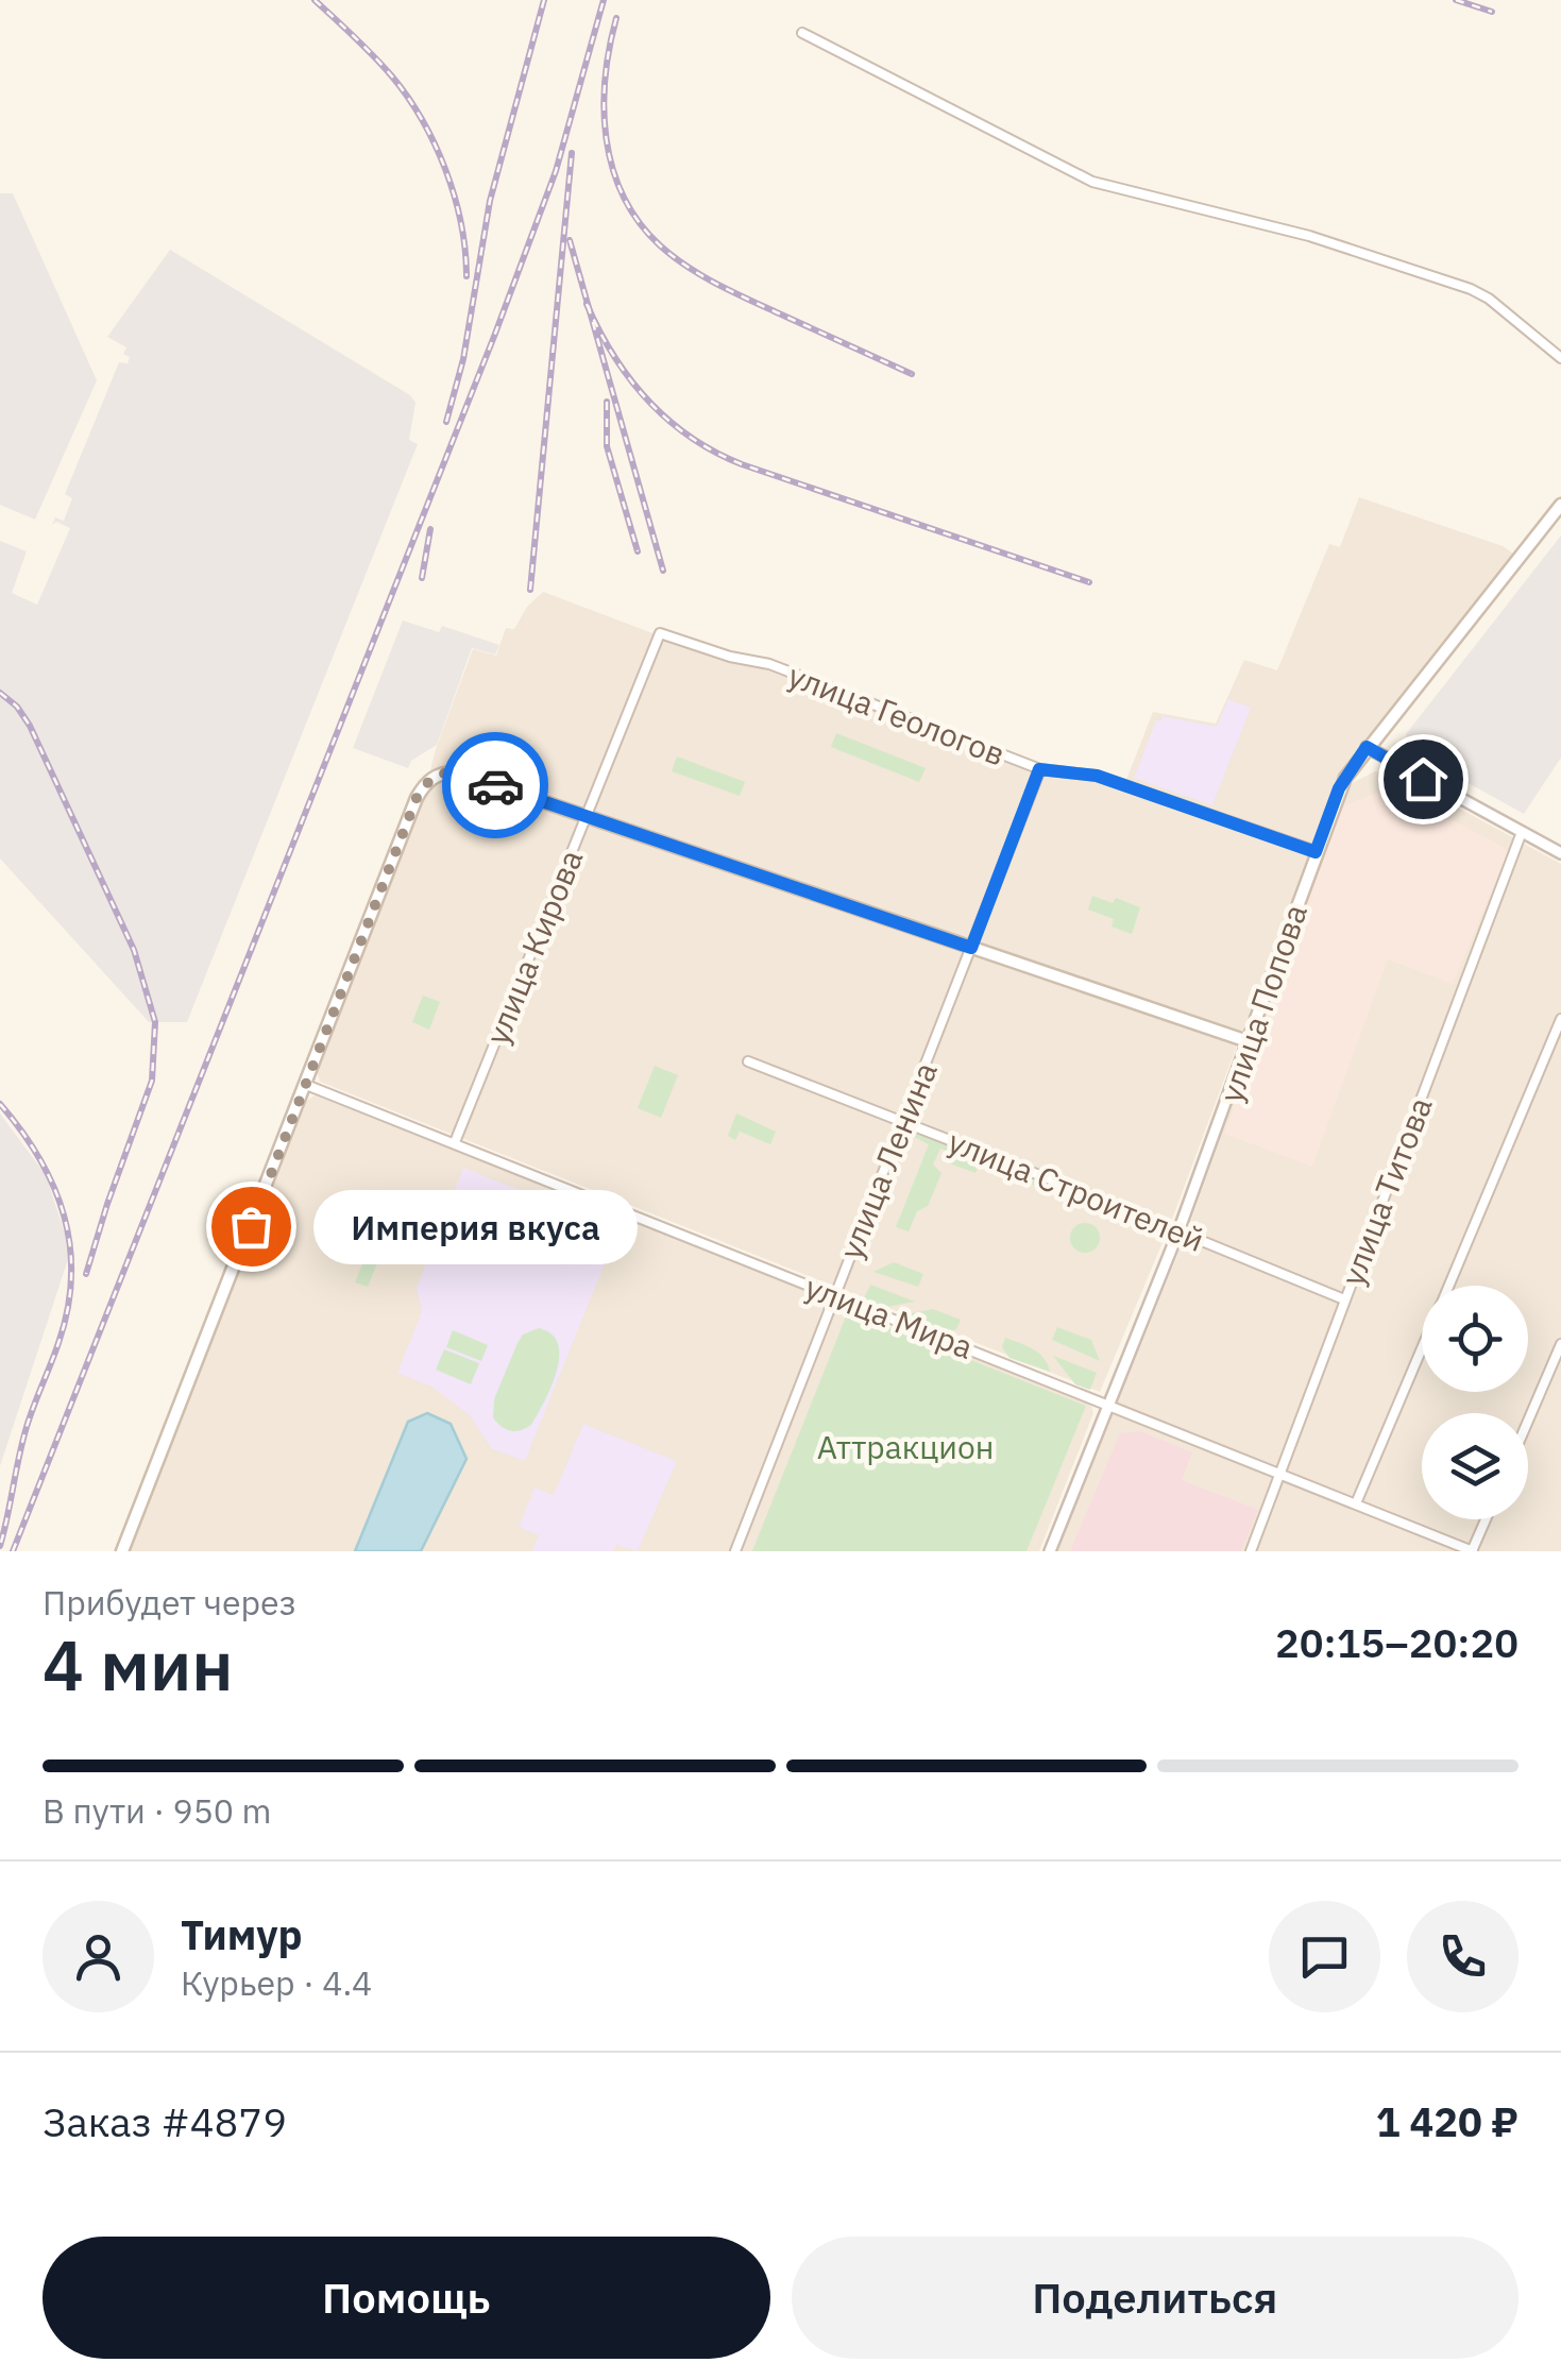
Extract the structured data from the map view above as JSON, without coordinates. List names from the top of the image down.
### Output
{
  "streets": {
    "main road": ["улица Попова"],
    "street": [
      "улица Геологов",
      "улица Кирова",
      "улица Ленина",
      "улица Строителей",
      "улица Титова",
      "улица Мира"
    ]
  },
  "crossings": [
    ["улица Геологов", "улица Кирова"],
    ["улица Геологов", "улица Попова"],
    ["улица Геологов", "улица Ленина"],
    ["улица Кирова", "улица Мира"],
    ["улица Попова", "улица Строителей"],
    ["улица Попова", "улица Мира"],
    ["улица Ленина", "улица Строителей"],
    ["улица Ленина", "улица Мира"],
    ["улица Строителей", "улица Титова"],
    ["улица Титова", "улица Мира"]
  ],
  "parks": ["Аттракцион"],
  "places": ["Империя вкуса"],
  "page": {
    "bubble": "Империя вкуса",
    "heading": ["4 мин", "Прибудет через", "20:15–20:20"],
    "panel": [
      "Тимур",
      "Курьер · 4.4",
      "Заказ #4879",
      "1 420 ₽"
    ],
    "bar": "В пути · 950 m",
    "buttons": ["Помощь", "Поделиться"]
  }
}
